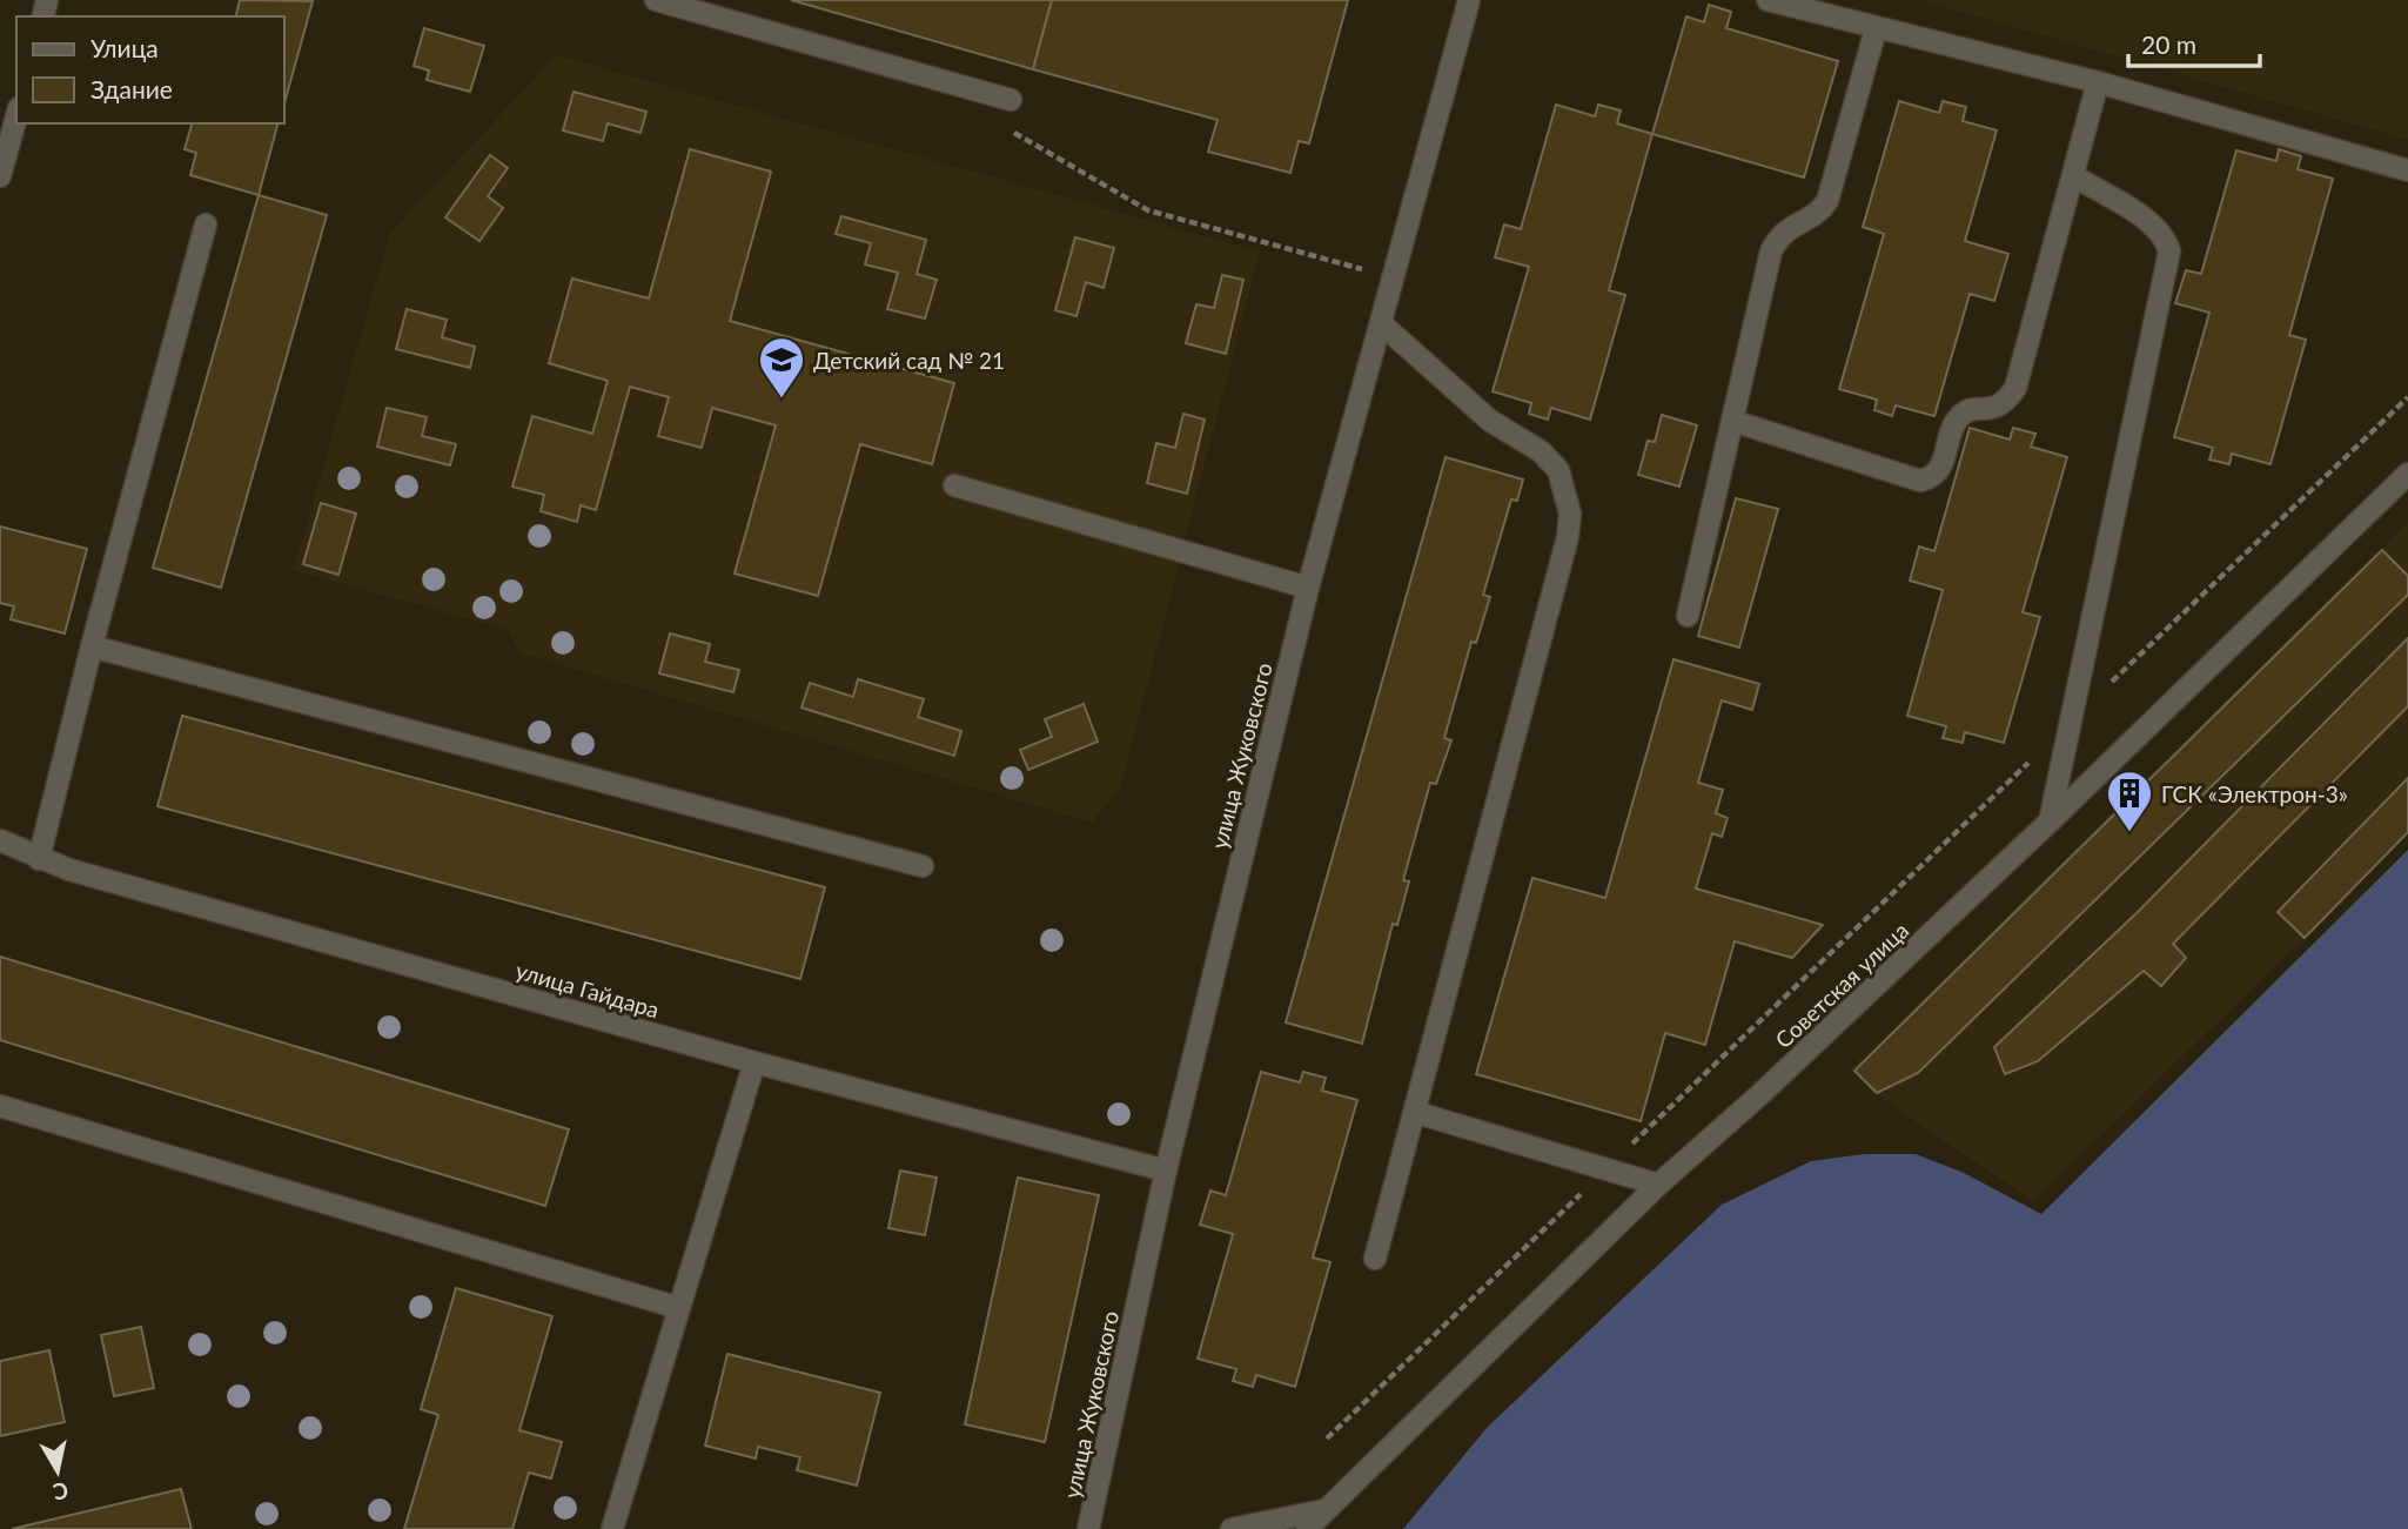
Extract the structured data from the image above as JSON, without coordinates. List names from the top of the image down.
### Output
{
  "streets": {
    "street": ["улица Жуковского", "Советская улица", "улица Гайдара"]
  },
  "crossings": [
    ["улица Жуковского", "улица Гайдара"]
  ],
  "places": {
    "school or university": ["Детский сад № 21"],
    "building": ["ГСК «Электрон-3»"]
  },
  "legend": ["Улица", "Здание"],
  "scale_bar": "20 m",
  "north": "bottom"
}
